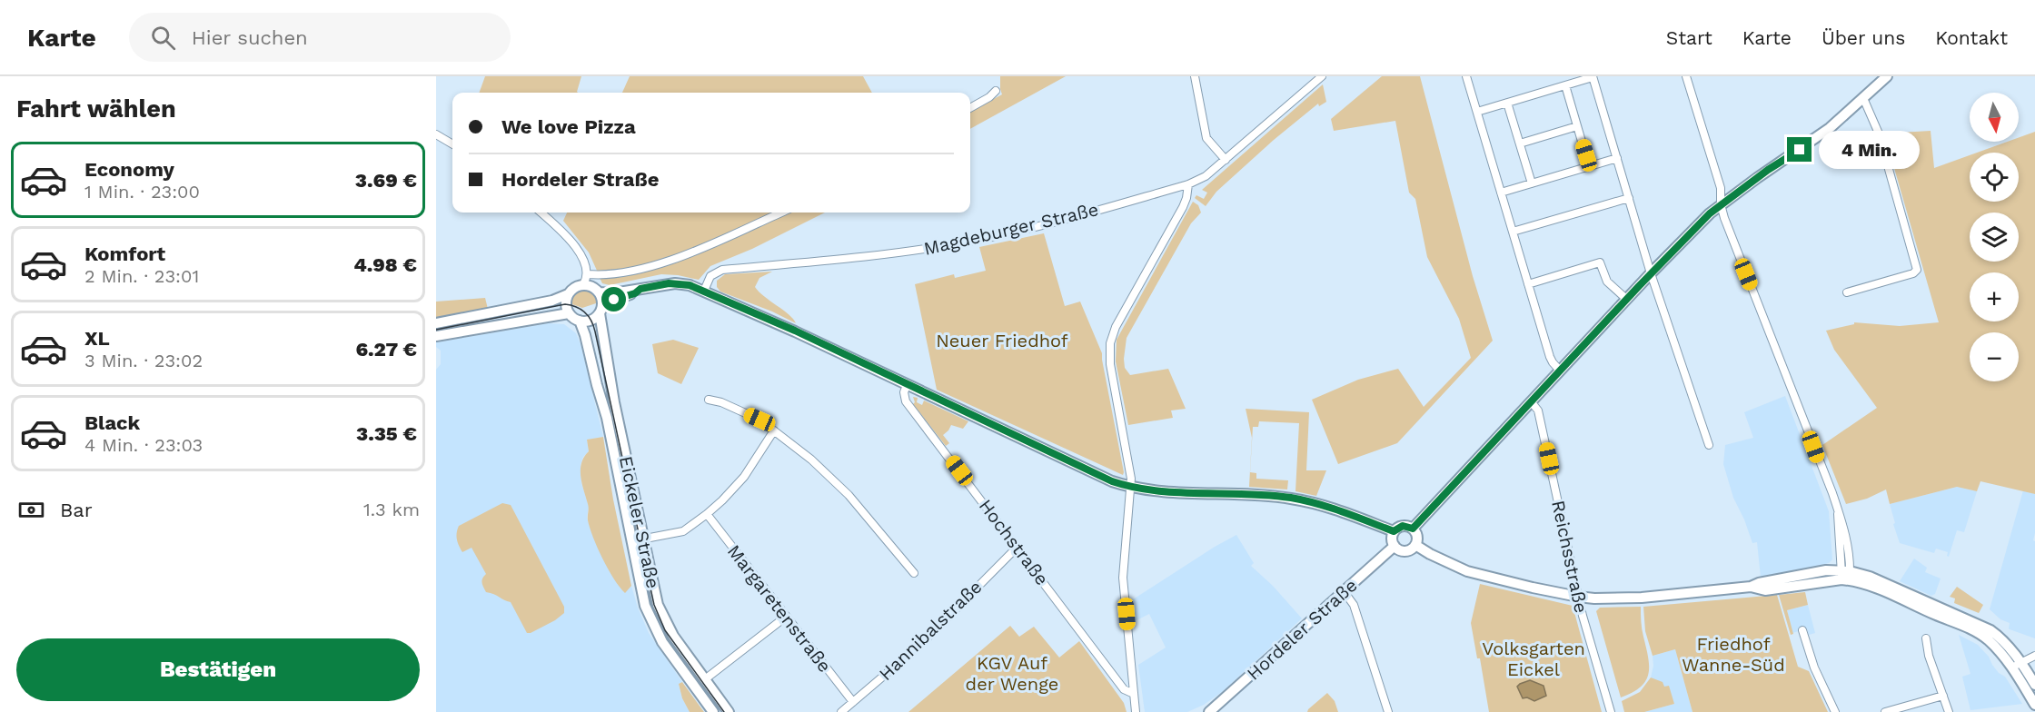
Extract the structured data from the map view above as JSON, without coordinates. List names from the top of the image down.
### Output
{
  "streets": {
    "main road": ["Eickeler Straße", "Hordeler Straße"],
    "street": [
      "Magdeburger Straße",
      "Hochstraße",
      "Reichsstraße",
      "Margaretenstraße",
      "Hannibalstraße"
    ]
  },
  "crossings": [
    ["Hochstraße", "Hannibalstraße"],
    ["Margaretenstraße", "Hannibalstraße"]
  ],
  "parks": [
    "Neuer Friedhof",
    "Friedhof Wanne-Süd",
    "Volksgarten Eickel",
    "KGV Auf der Wenge"
  ],
  "north": "bottom",
  "page": {
    "header": "Karte",
    "search": "Hier suchen",
    "nav": [
      "Start",
      "Karte",
      "Über uns",
      "Kontakt"
    ],
    "heading": "Fahrt wählen",
    "map_buttons": ["+", "−"],
    "banner": ["We love Pizza", "Hordeler Straße"],
    "bubble": "4 Min.",
    "list": [
      {
        "name": "Economy",
        "note": "1 Min. · 23:00",
        "value": "3.69 €"
      },
      {
        "name": "Komfort",
        "note": "2 Min. · 23:01",
        "value": "4.98 €"
      },
      {
        "name": "XL",
        "note": "3 Min. · 23:02",
        "value": "6.27 €"
      },
      {
        "name": "Black",
        "note": "4 Min. · 23:03",
        "value": "3.35 €"
      }
    ],
    "pay": ["Bar", "1.3 km"],
    "buttons": "Bestätigen"
  }
}
